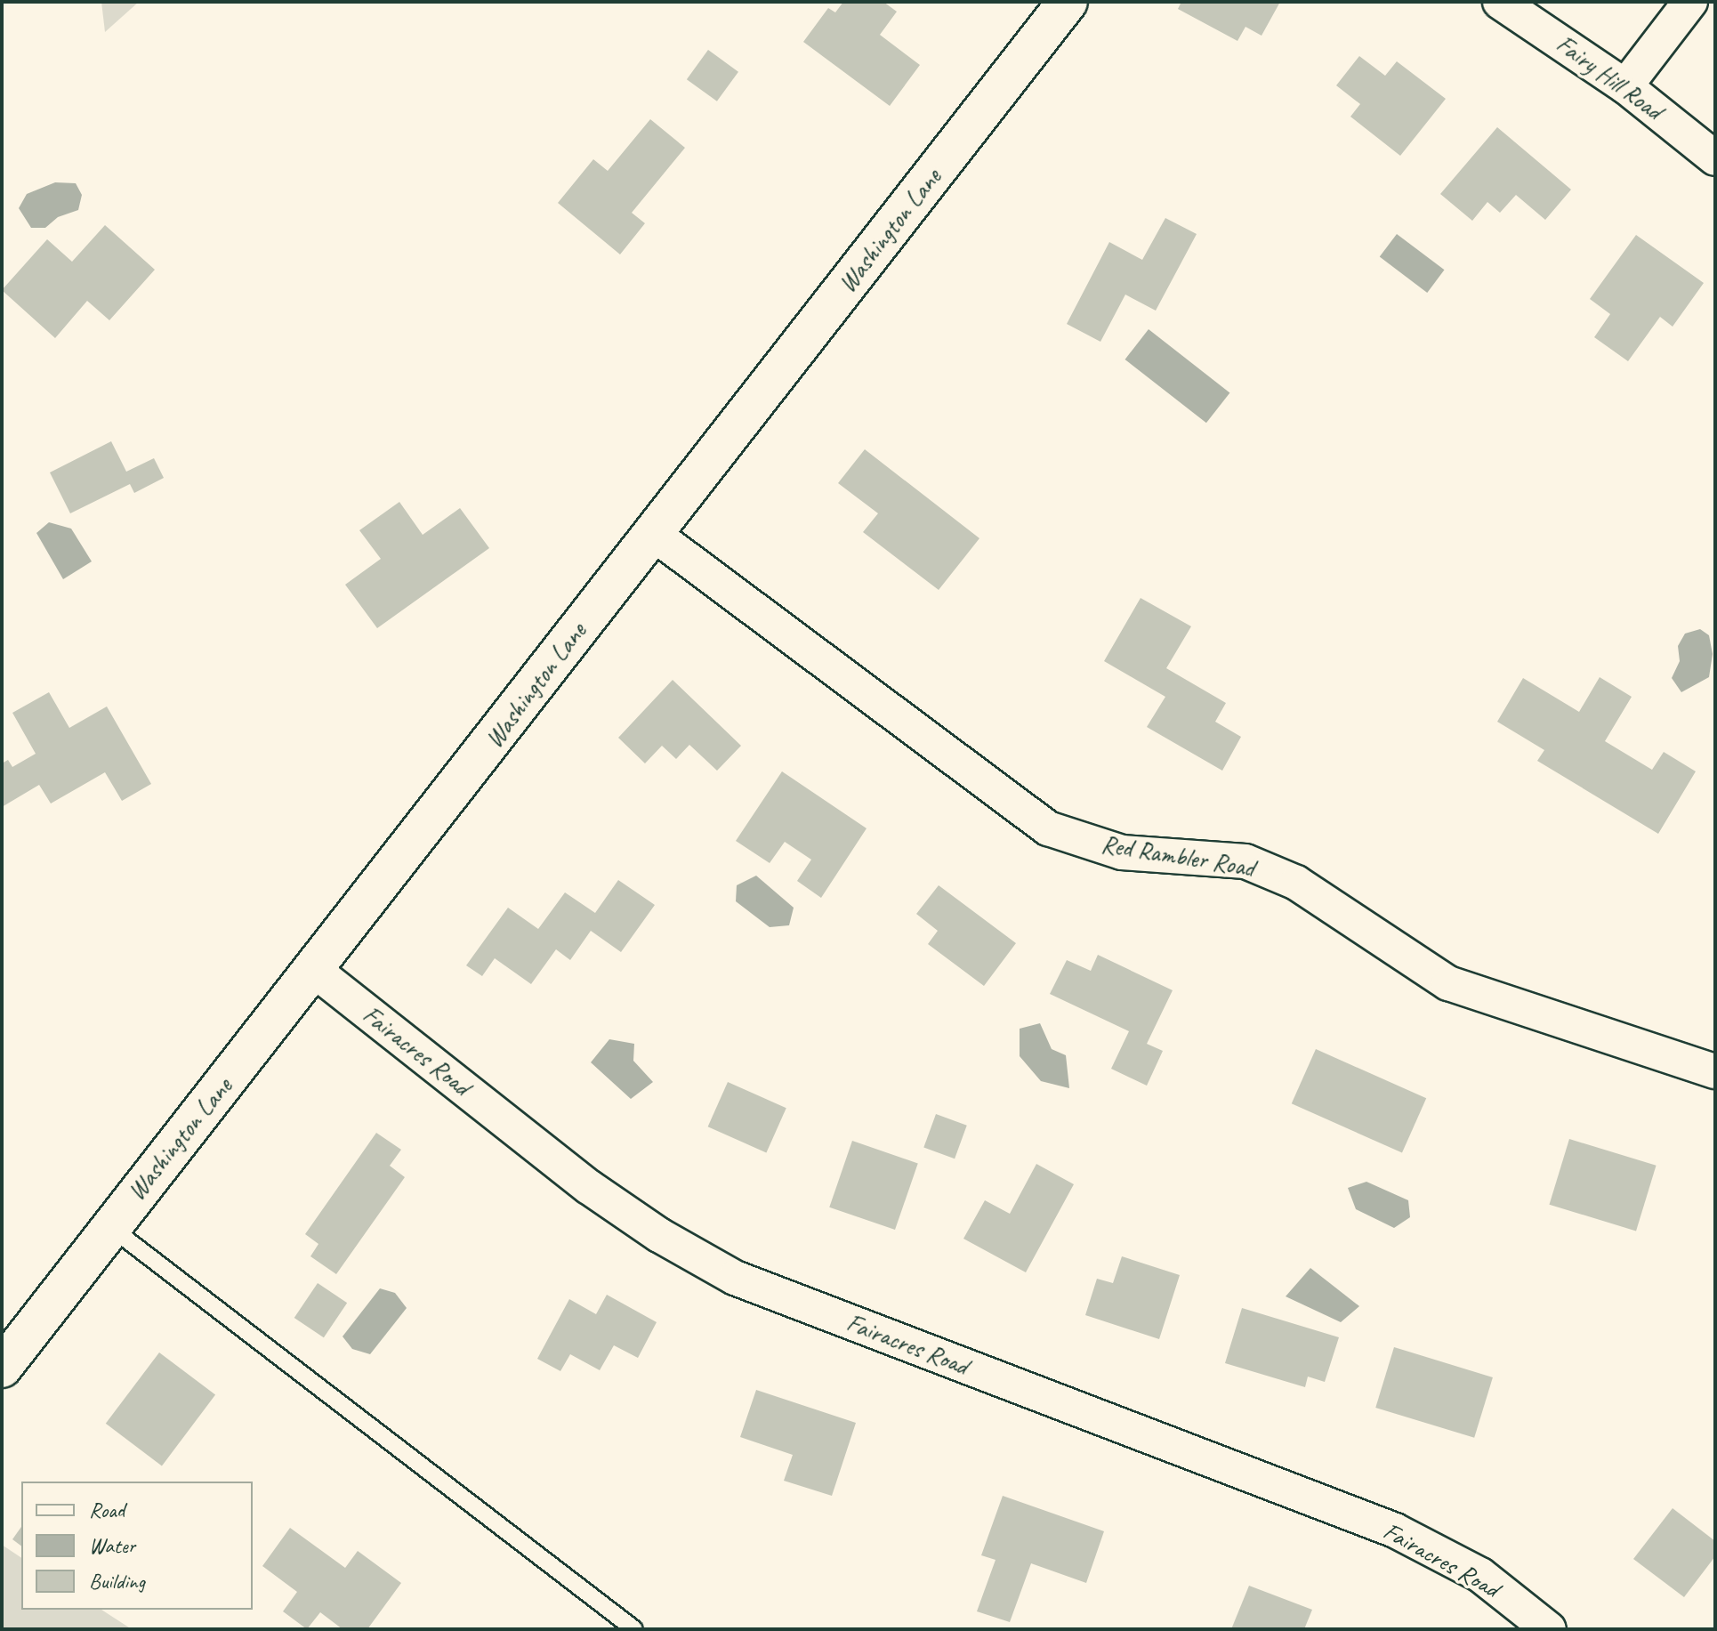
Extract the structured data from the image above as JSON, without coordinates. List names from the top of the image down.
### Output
{
  "streets": {
    "main road": ["Washington Lane"],
    "street": ["Fairy Hill Road", "Red Rambler Road", "Fairacres Road"]
  },
  "crossings": [
    ["Washington Lane", "Red Rambler Road"],
    ["Washington Lane", "Fairacres Road"]
  ],
  "legend": ["Road", "Water", "Building"]
}
